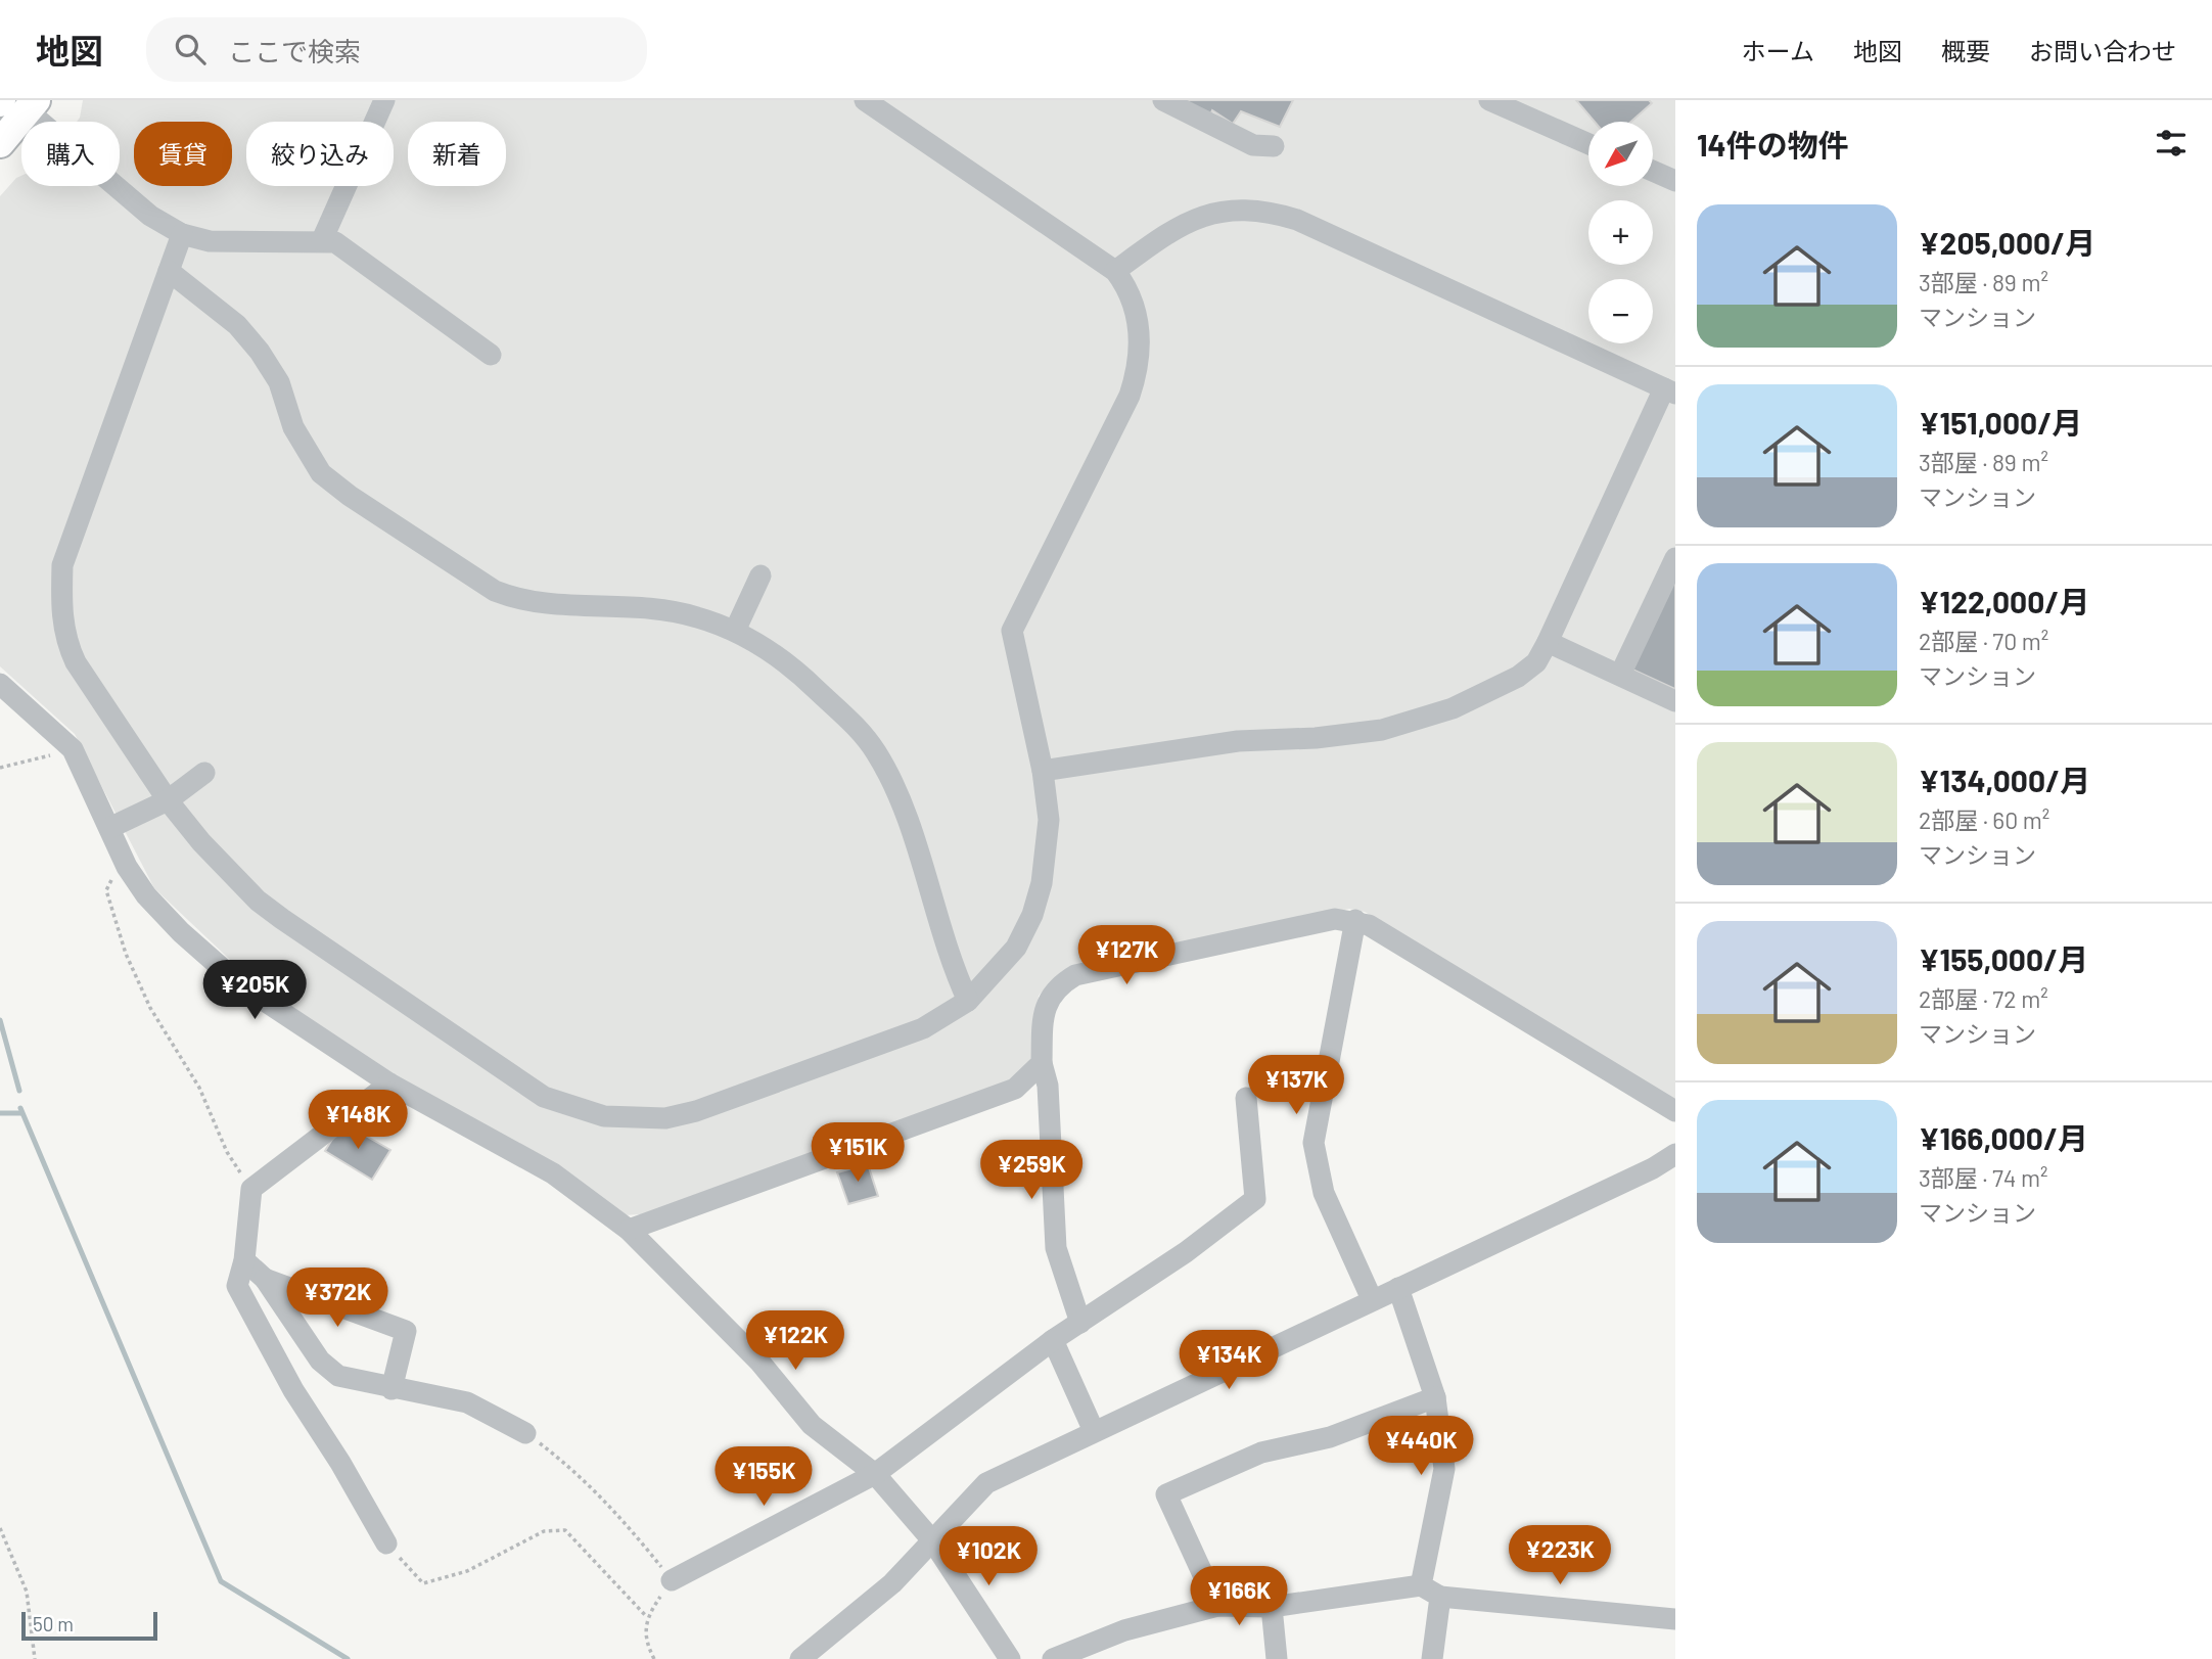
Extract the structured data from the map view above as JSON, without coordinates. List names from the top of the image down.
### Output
{
  "scale_bar": "50 m",
  "north": "bottom left",
  "page": {
    "header": "地図",
    "search": "ここで検索",
    "nav": [
      "ホーム",
      "地図",
      "概要",
      "お問い合わせ"
    ],
    "heading": "14件の物件",
    "map_buttons": ["+", "−"],
    "chip": [
      "購入",
      "賃貸",
      "絞り込み",
      "新着"
    ],
    "list": [
      {
        "name": "¥205,000/月",
        "note": "3部屋 · 89 m² · マンション"
      },
      {
        "name": "¥151,000/月",
        "note": "3部屋 · 89 m² · マンション"
      },
      {
        "name": "¥122,000/月",
        "note": "2部屋 · 70 m² · マンション"
      },
      {
        "name": "¥134,000/月",
        "note": "2部屋 · 60 m² · マンション"
      },
      {
        "name": "¥155,000/月",
        "note": "2部屋 · 72 m² · マンション"
      },
      {
        "name": "¥166,000/月",
        "note": "3部屋 · 74 m² · マンション"
      }
    ],
    "price": [
      "¥127K",
      "¥205K",
      "¥137K",
      "¥148K",
      "¥151K",
      "¥259K",
      "¥372K",
      "¥122K",
      "¥134K",
      "¥440K",
      "¥155K",
      "¥223K",
      "¥102K",
      "¥166K"
    ],
    "scale": "50 m"
  }
}
